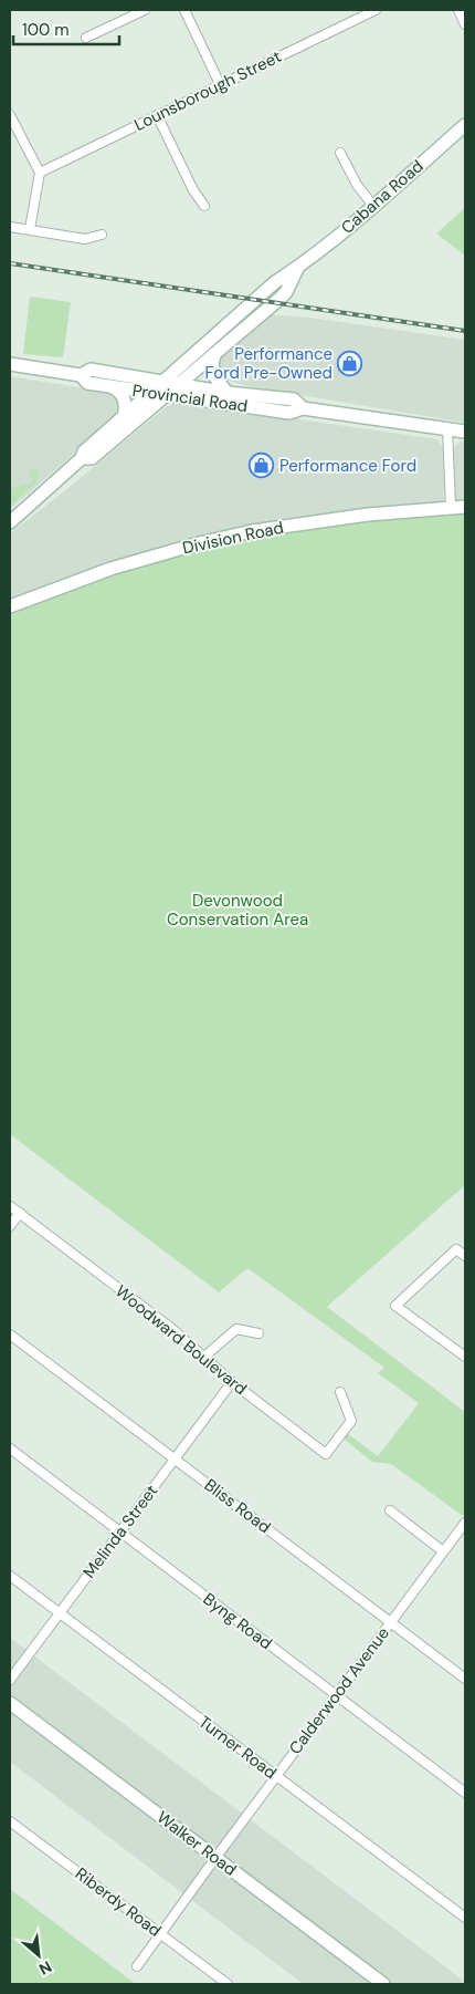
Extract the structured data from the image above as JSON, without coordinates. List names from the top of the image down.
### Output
{
  "streets": {
    "main road": [
      "Cabana Road",
      "Provincial Road",
      "Division Road",
      "Walker Road"
    ],
    "street": [
      "Lounsborough Street",
      "Woodward Boulevard",
      "Bliss Road",
      "Melinda Street",
      "Byng Road",
      "Calderwood Avenue",
      "Turner Road",
      "Riberdy Road"
    ]
  },
  "crossings": [
    ["Cabana Road", "Provincial Road"],
    ["Woodward Boulevard", "Melinda Street"],
    ["Bliss Road", "Melinda Street"],
    ["Bliss Road", "Calderwood Avenue"],
    ["Melinda Street", "Byng Road"],
    ["Melinda Street", "Turner Road"],
    ["Byng Road", "Calderwood Avenue"],
    ["Calderwood Avenue", "Turner Road"],
    ["Calderwood Avenue", "Walker Road"],
    ["Calderwood Avenue", "Riberdy Road"]
  ],
  "parks": ["Devonwood Conservation Area"],
  "places": {
    "shop": ["Performance Ford Pre-Owned", "Performance Ford"]
  },
  "scale_bar": "100 m",
  "north": "bottom right"
}
